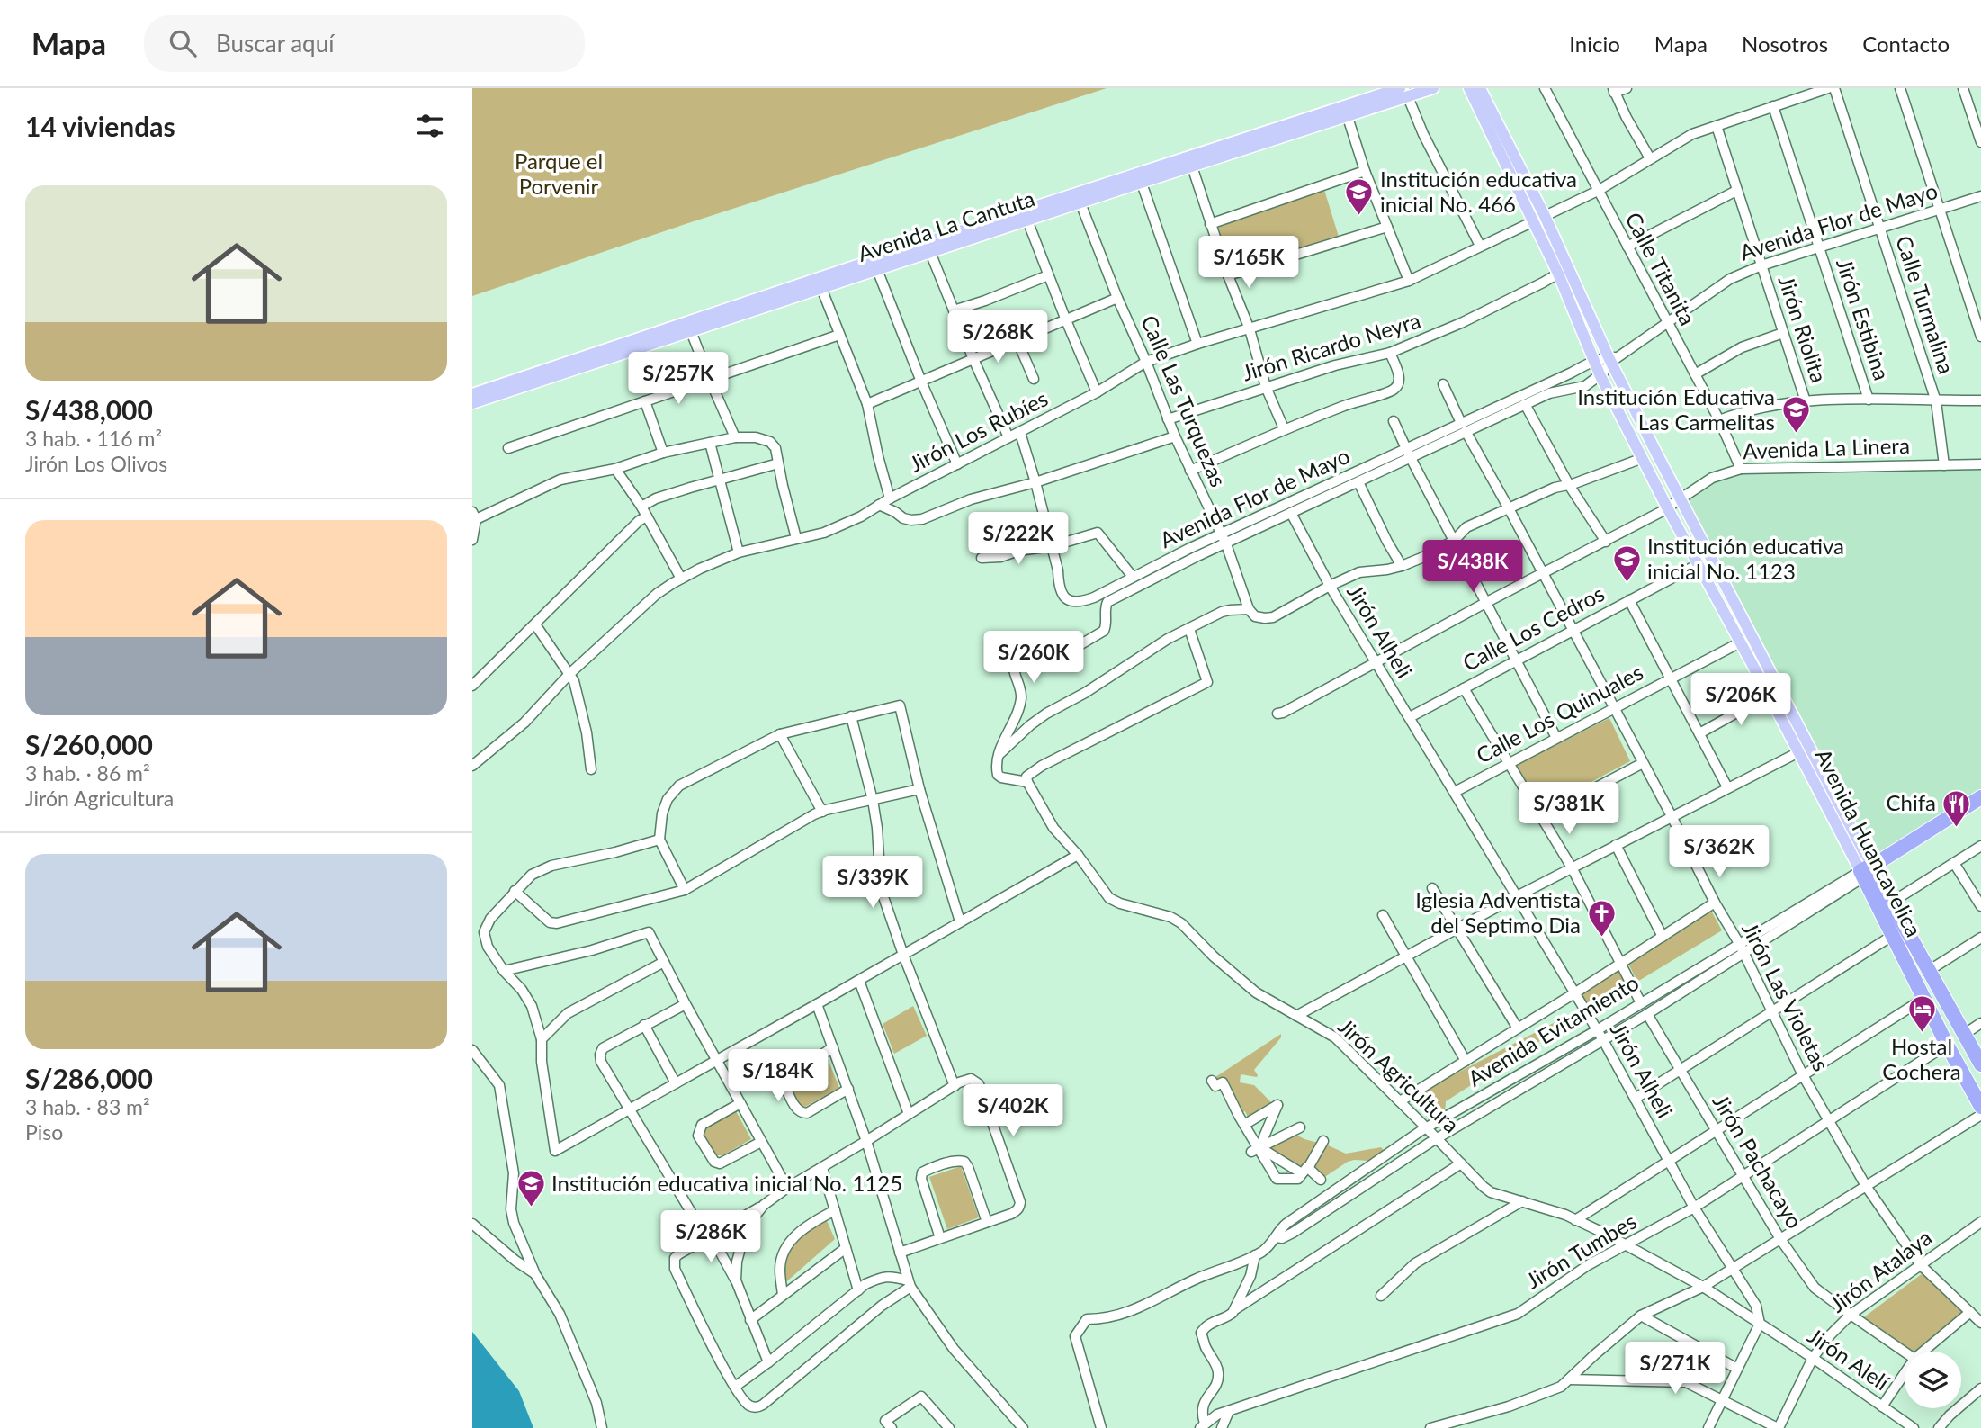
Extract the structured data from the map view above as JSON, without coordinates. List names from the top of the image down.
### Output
{
  "streets": {
    "highway": ["Avenida Huancavelica", "Avenida Evitamiento"],
    "main road": ["Avenida La Cantuta"],
    "street": [
      "Avenida Flor de Mayo",
      "Calle Titanita",
      "Calle Turmalina",
      "Jirón Estibina",
      "Jirón Riolita",
      "Jirón Ricardo Neyra",
      "Calle Las Turquezas",
      "Jirón Los Rubíes",
      "Avenida La Linera",
      "Calle Los Cedros",
      "Jirón Alheli",
      "Calle Los Quinuales",
      "Jirón Las Violetas",
      "Jirón Agricultura",
      "Jirón Pachacayo",
      "Jirón Tumbes",
      "Jirón Atalaya",
      "Jirón Alelí"
    ]
  },
  "crossings": [
    ["Avenida Flor de Mayo", "Calle Titanita"],
    ["Avenida Flor de Mayo", "Calle Turmalina"],
    ["Avenida Flor de Mayo", "Jirón Estibina"],
    ["Avenida Flor de Mayo", "Jirón Riolita"],
    ["Avenida Flor de Mayo", "Calle Las Turquezas"],
    ["Avenida Flor de Mayo", "Jirón Los Rubíes"],
    ["Avenida Flor de Mayo", "Jirón Alheli"],
    ["Avenida Flor de Mayo", "Avenida Huancavelica"],
    ["Avenida Flor de Mayo", "Jirón Las Violetas"],
    ["Avenida La Cantuta", "Calle Las Turquezas"],
    ["Calle Titanita", "Jirón Los Rubíes"],
    ["Calle Titanita", "Avenida La Linera"],
    ["Calle Turmalina", "Avenida La Linera"],
    ["Jirón Estibina", "Jirón Los Rubíes"],
    ["Jirón Riolita", "Jirón Los Rubíes"],
    ["Jirón Ricardo Neyra", "Calle Las Turquezas"],
    ["Jirón Ricardo Neyra", "Avenida Huancavelica"],
    ["Calle Las Turquezas", "Jirón Los Rubíes"],
    ["Jirón Los Rubíes", "Avenida Huancavelica"],
    ["Avenida La Linera", "Jirón Alheli"],
    ["Avenida La Linera", "Avenida Huancavelica"],
    ["Avenida La Linera", "Jirón Las Violetas"],
    ["Calle Los Cedros", "Jirón Alheli"],
    ["Calle Los Cedros", "Avenida Huancavelica"],
    ["Calle Los Cedros", "Jirón Las Violetas"],
    ["Jirón Alheli", "Calle Los Quinuales"],
    ["Jirón Alheli", "Avenida Evitamiento"],
    ["Jirón Alheli", "Jirón Agricultura"],
    ["Jirón Alheli", "Jirón Tumbes"],
    ["Jirón Alheli", "Jirón Alelí"],
    ["Calle Los Quinuales", "Avenida Huancavelica"],
    ["Calle Los Quinuales", "Jirón Las Violetas"],
    ["Avenida Huancavelica", "Avenida Evitamiento"],
    ["Avenida Huancavelica", "Jirón Tumbes"],
    ["Jirón Las Violetas", "Avenida Evitamiento"],
    ["Jirón Las Violetas", "Jirón Tumbes"],
    ["Jirón Las Violetas", "Jirón Atalaya"],
    ["Avenida Evitamiento", "Jirón Agricultura"],
    ["Avenida Evitamiento", "Jirón Pachacayo"],
    ["Jirón Agricultura", "Jirón Tumbes"],
    ["Jirón Agricultura", "Jirón Alelí"],
    ["Jirón Pachacayo", "Jirón Tumbes"],
    ["Jirón Pachacayo", "Jirón Atalaya"],
    ["Jirón Atalaya", "Jirón Alelí"]
  ],
  "parks": ["Parque el Porvenir"],
  "places": {
    "school or university": [
      "Institución educativa inicial No. 466",
      "Institución Educativa Las Carmelitas",
      "Institución educativa inicial No. 1123",
      "Institución educativa inicial No. 1125"
    ],
    "restaurant": ["Chifa"],
    "church": ["Iglesia Adventista del Septimo Dia"],
    "hotel": ["Hostal Cochera"]
  },
  "page": {
    "header": "Mapa",
    "search": "Buscar aquí",
    "nav": [
      "Inicio",
      "Mapa",
      "Nosotros",
      "Contacto"
    ],
    "heading": "14 viviendas",
    "list": [
      {
        "name": "S/438,000",
        "note": "3 hab. · 116 m² · Jirón Los Olivos"
      },
      {
        "name": "S/260,000",
        "note": "3 hab. · 86 m² · Jirón Agricultura"
      },
      {
        "name": "S/286,000",
        "note": "3 hab. · 83 m² · Piso"
      }
    ],
    "price": [
      "S/165K",
      "S/268K",
      "S/257K",
      "S/222K",
      "S/438K",
      "S/260K",
      "S/206K",
      "S/381K",
      "S/362K",
      "S/339K",
      "S/184K",
      "S/402K",
      "S/286K",
      "S/271K"
    ]
  }
}
